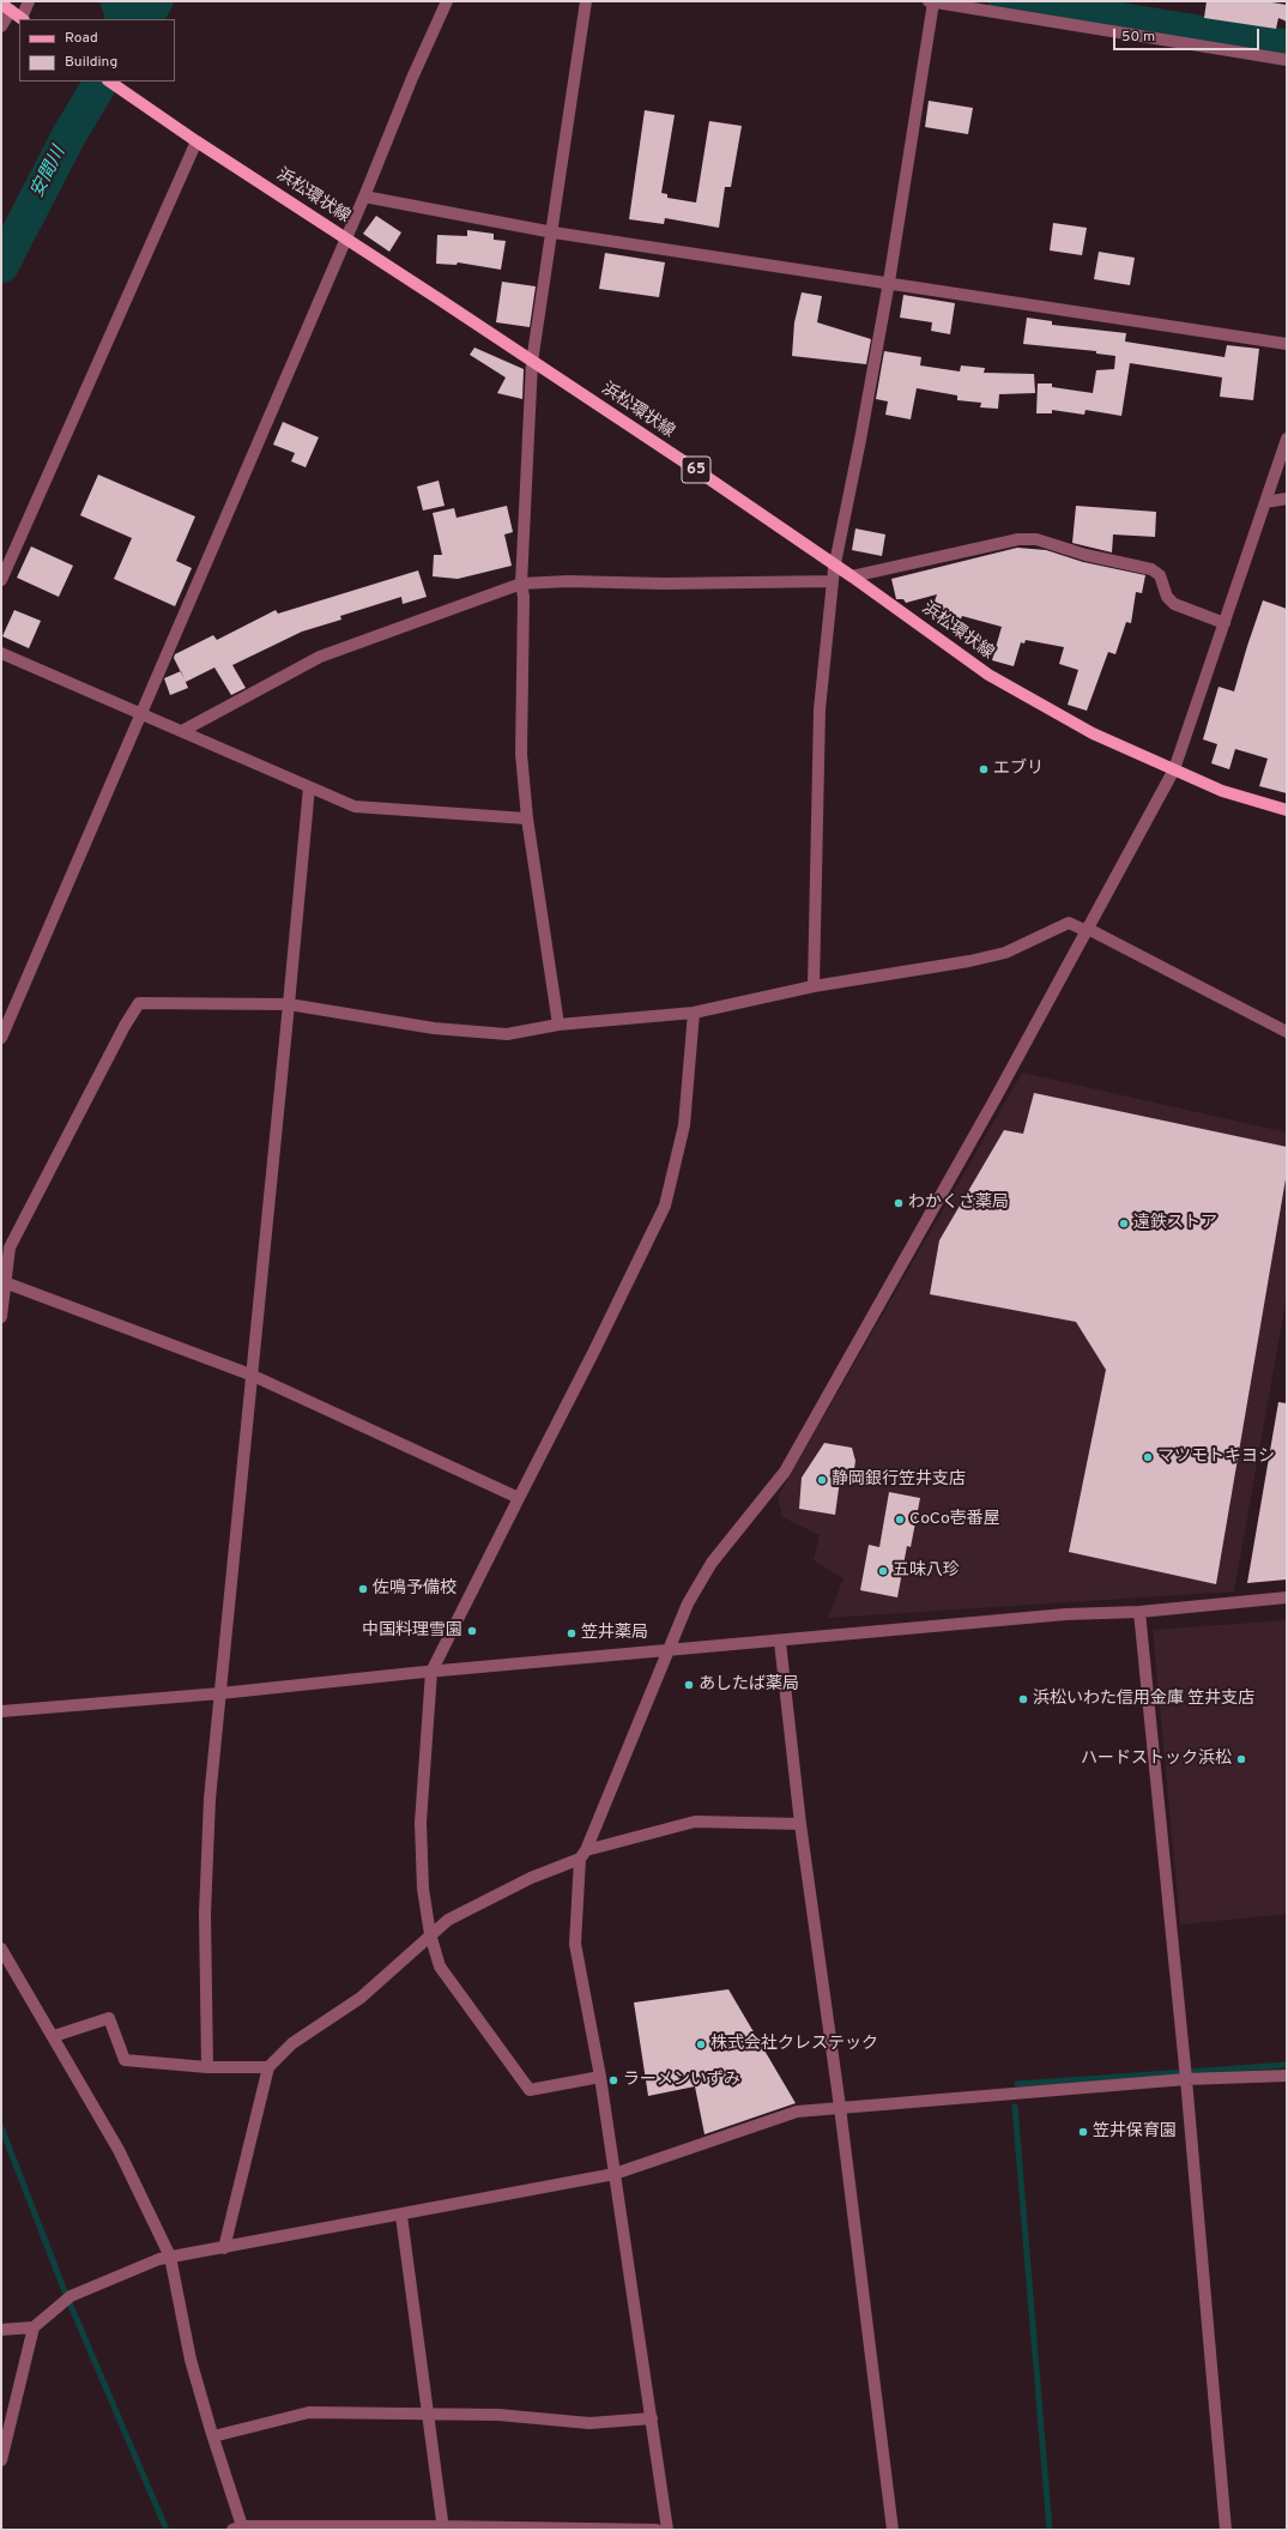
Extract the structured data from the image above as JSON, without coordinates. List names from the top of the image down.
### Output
{
  "streets": {
    "main road": ["浜松環状線", "65"]
  },
  "water": ["安間川"],
  "places": [
    "エブリ",
    "わかくさ薬局",
    "遠鉄ストア",
    "マツモトキヨシ",
    "静岡銀行笠井支店",
    "CoCo壱番屋",
    "五味八珍",
    "佐鳴予備校",
    "中国料理雪園",
    "笠井薬局",
    "あしたば薬局",
    "浜松いわた信用金庫 笠井支店",
    "ハードストック浜松",
    "株式会社クレステック",
    "ラーメンいずみ",
    "笠井保育園"
  ],
  "legend": ["Road", "Building"],
  "scale_bar": "50 m"
}
